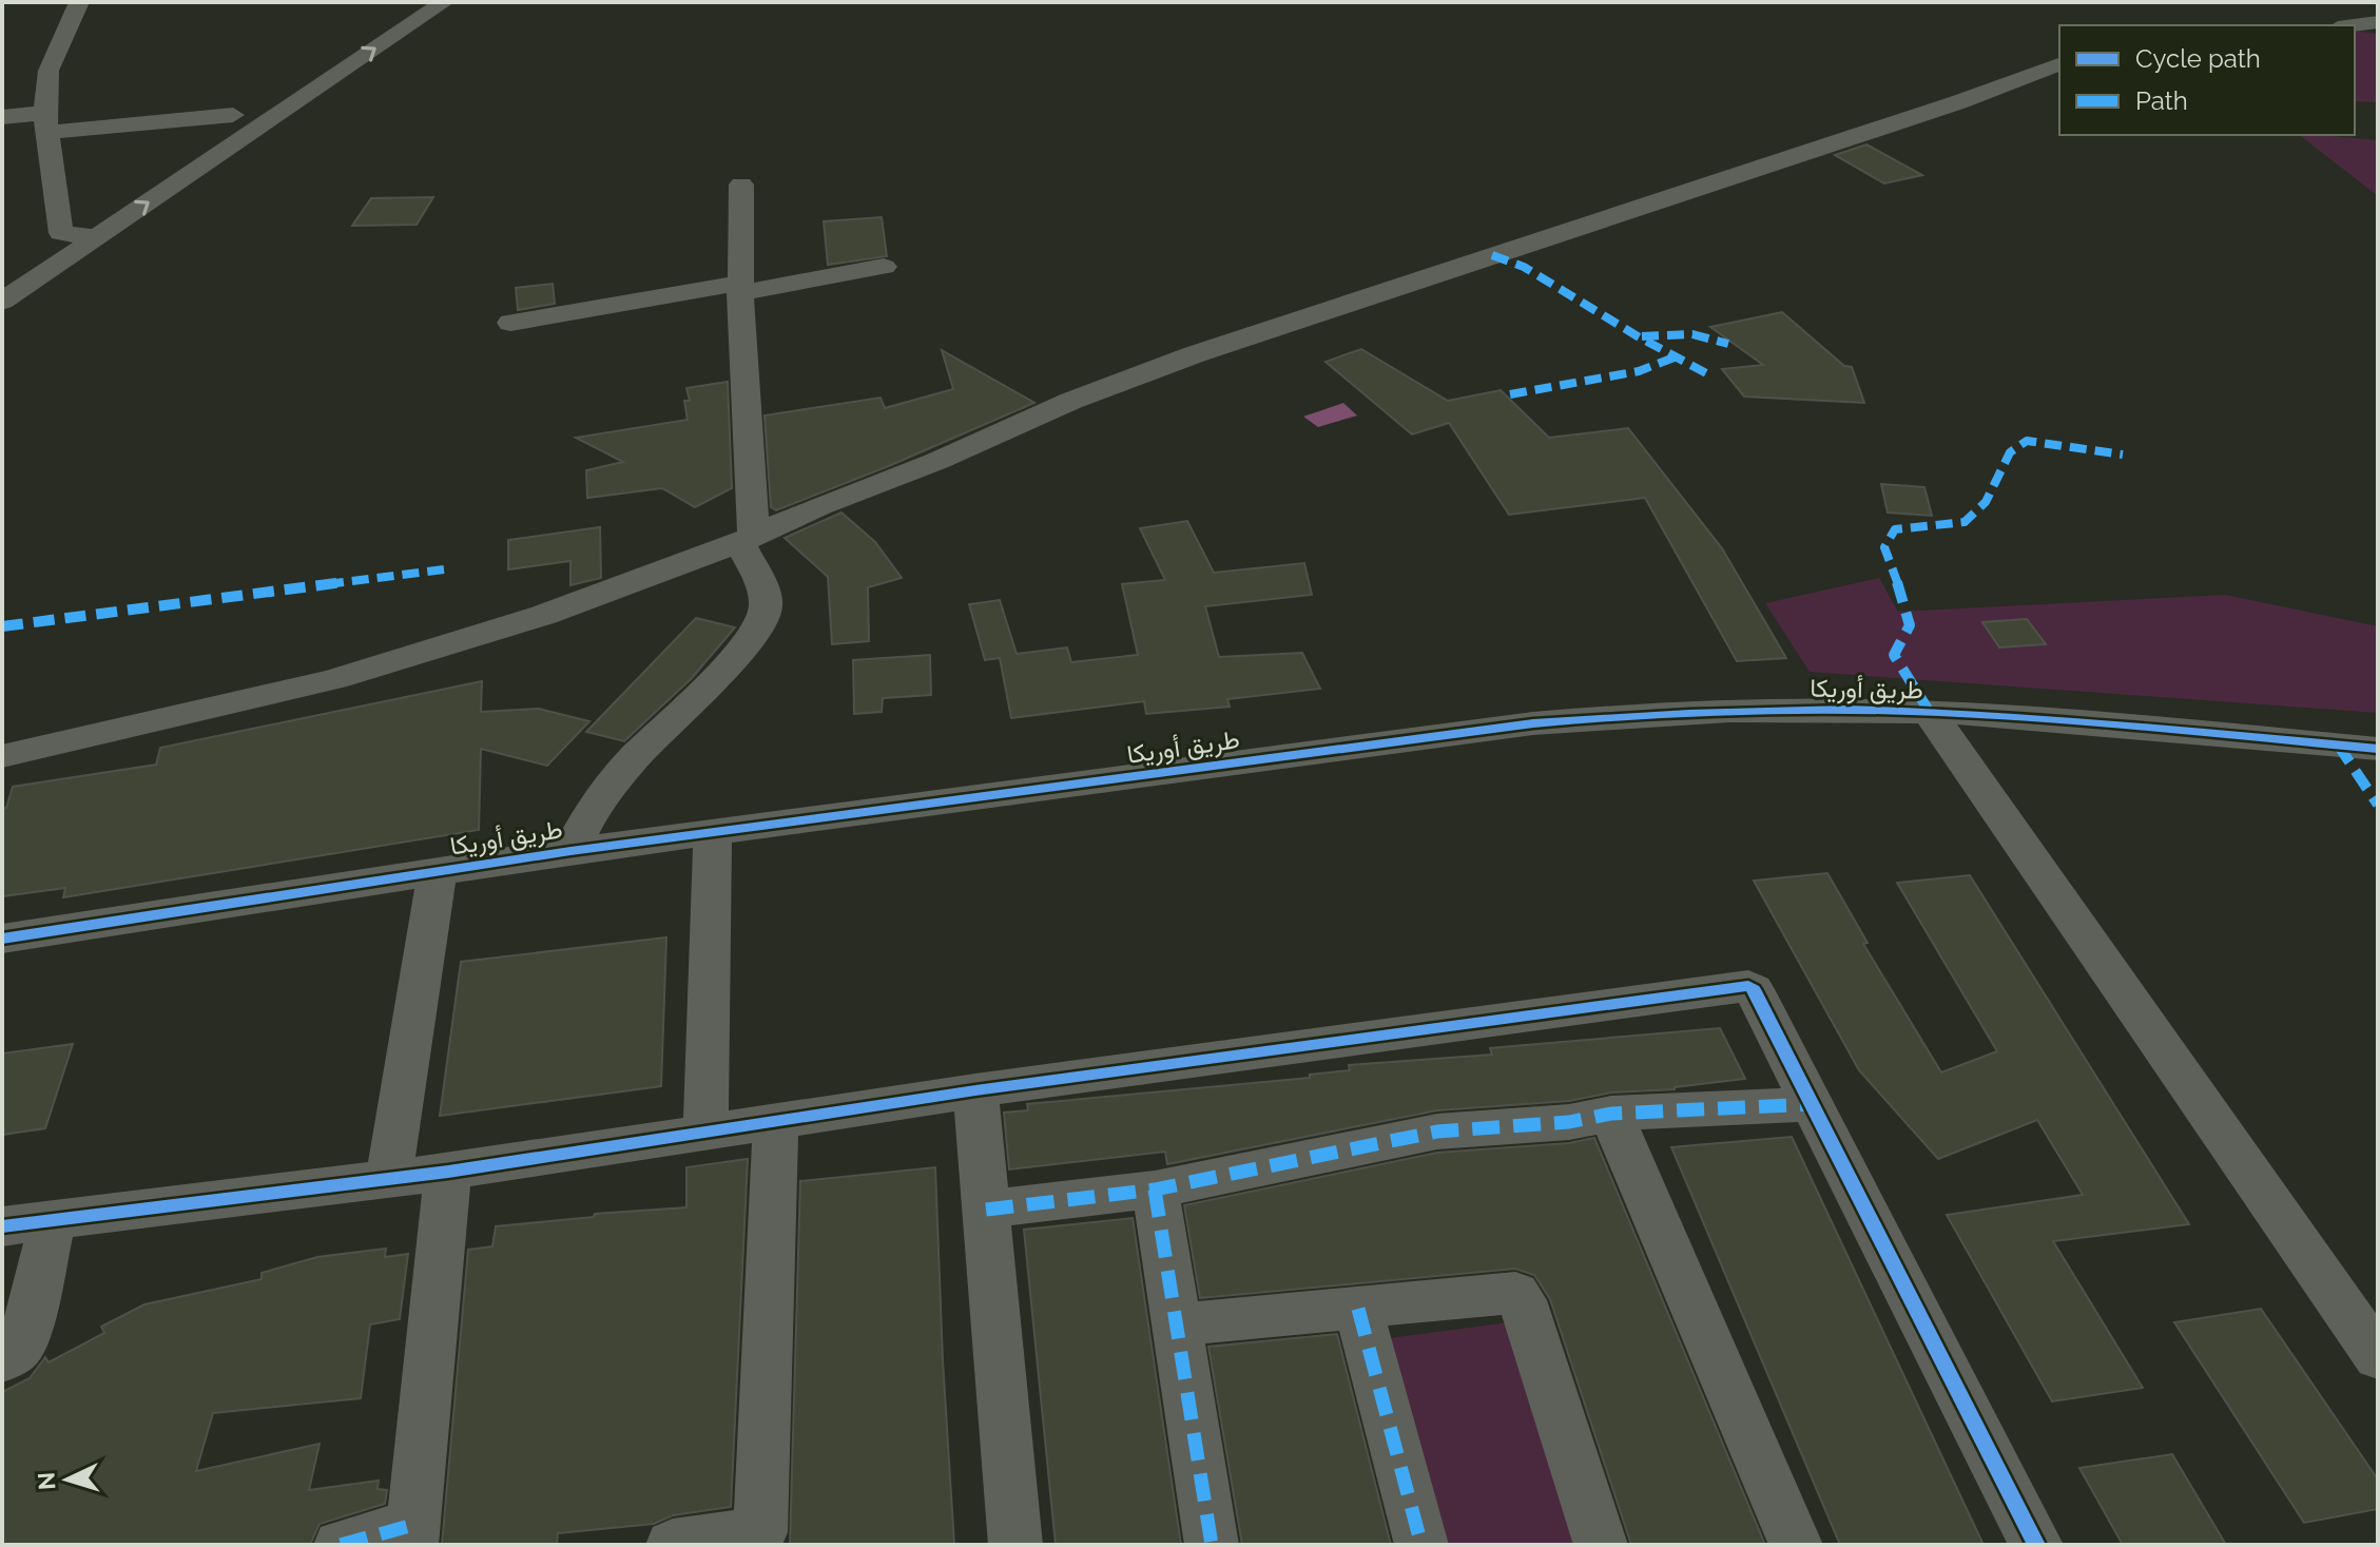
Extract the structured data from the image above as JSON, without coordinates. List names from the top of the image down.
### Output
{
  "streets": {
    "street": ["طريق أوريكا"]
  },
  "legend": ["Cycle path", "Path"],
  "north": "left"
}
